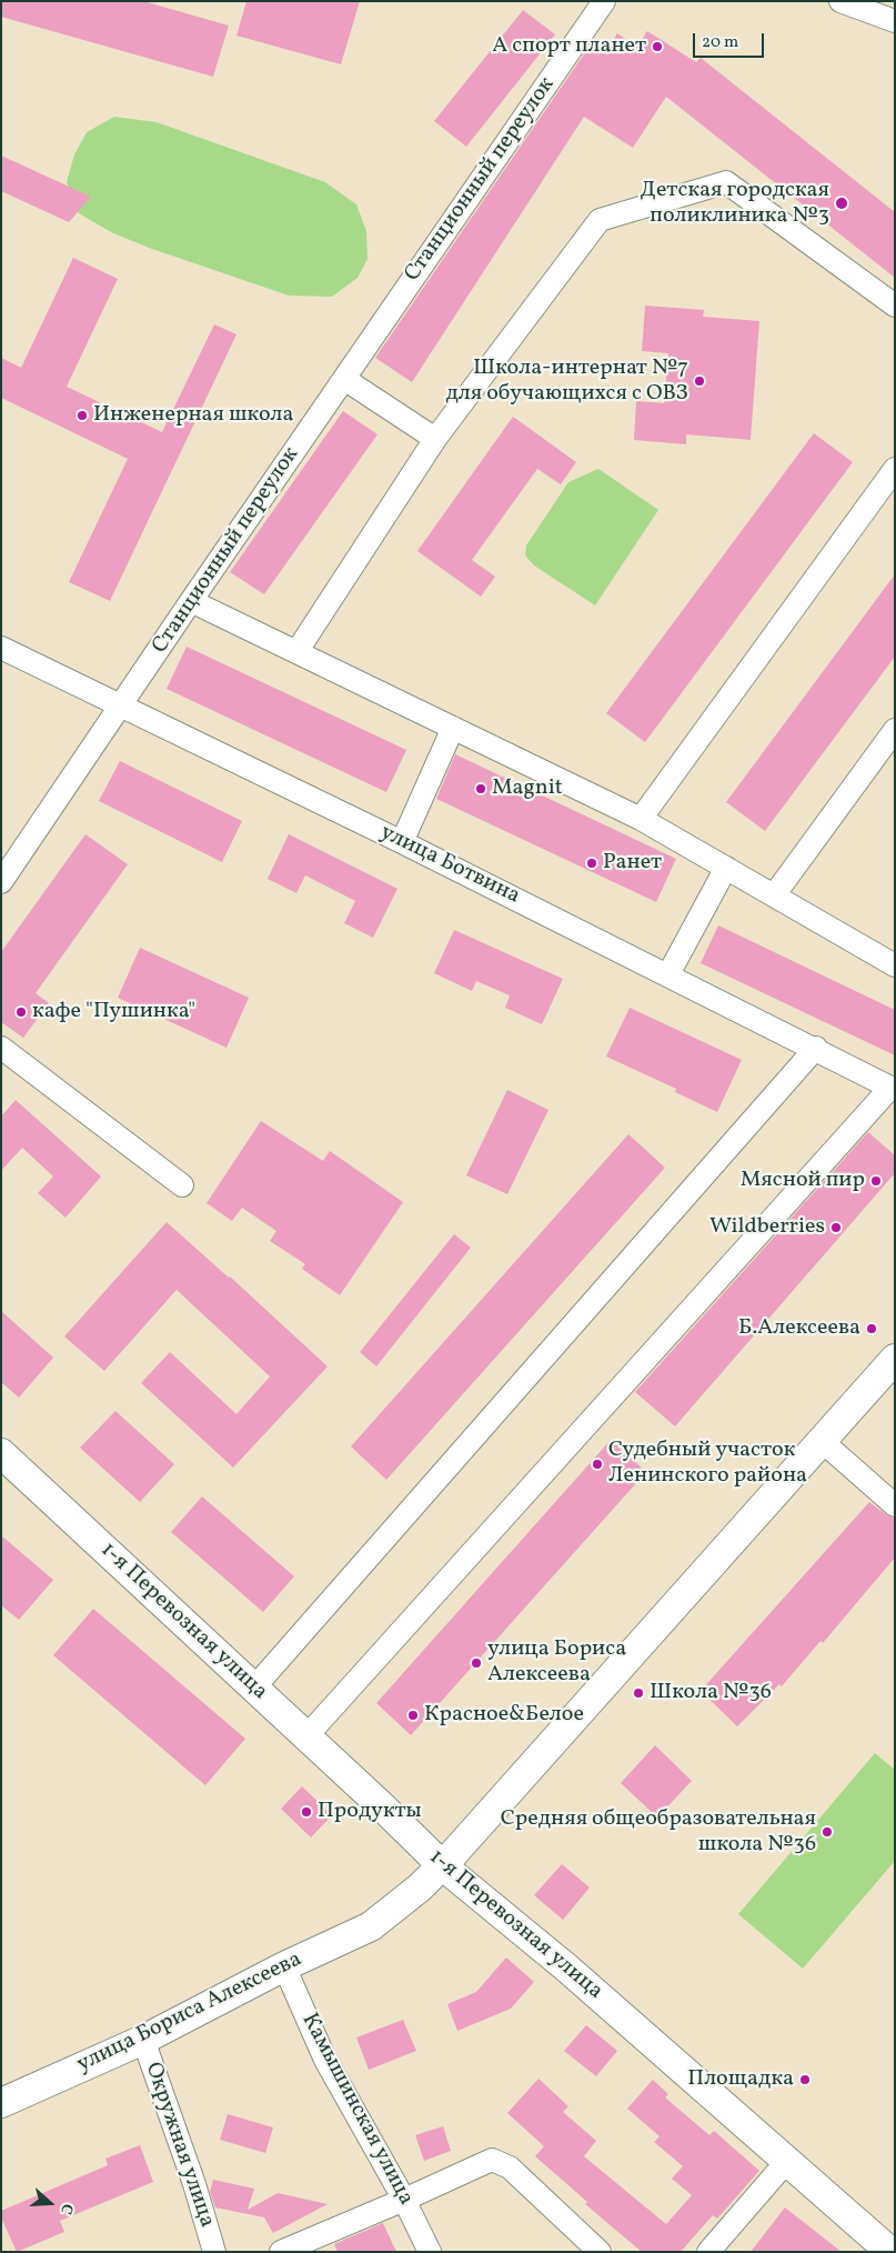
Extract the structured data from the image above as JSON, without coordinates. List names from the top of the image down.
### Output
{
  "streets": {
    "main road": ["1-я Перевозная улица", "улица Бориса Алексеева"],
    "street": [
      "Станционный переулок",
      "улица Ботвина",
      "Камышинская улица",
      "Окружная улица"
    ]
  },
  "crossings": [
    ["Станционный переулок", "улица Ботвина"],
    ["1-я Перевозная улица", "улица Бориса Алексеева"],
    ["улица Бориса Алексеева", "Камышинская улица"],
    ["улица Бориса Алексеева", "Окружная улица"]
  ],
  "places": [
    "А спорт планет",
    "Детская городская поликлиника №3",
    "Школа-интернат №7 для обучающихся с ОВЗ",
    "Инженерная школа",
    "Magnit",
    "Ранет",
    "кафе \"Пушинка\"",
    "Мясной пир",
    "Wildberries",
    "Б.Алексеева",
    "Судебный участок Ленинского района",
    "улица Бориса Алексеева",
    "Школа №36",
    "Красное&Белое",
    "Продукты",
    "Средняя общеобразовательная школа №36",
    "Площадка"
  ],
  "scale_bar": "20 m",
  "north": "right"
}
